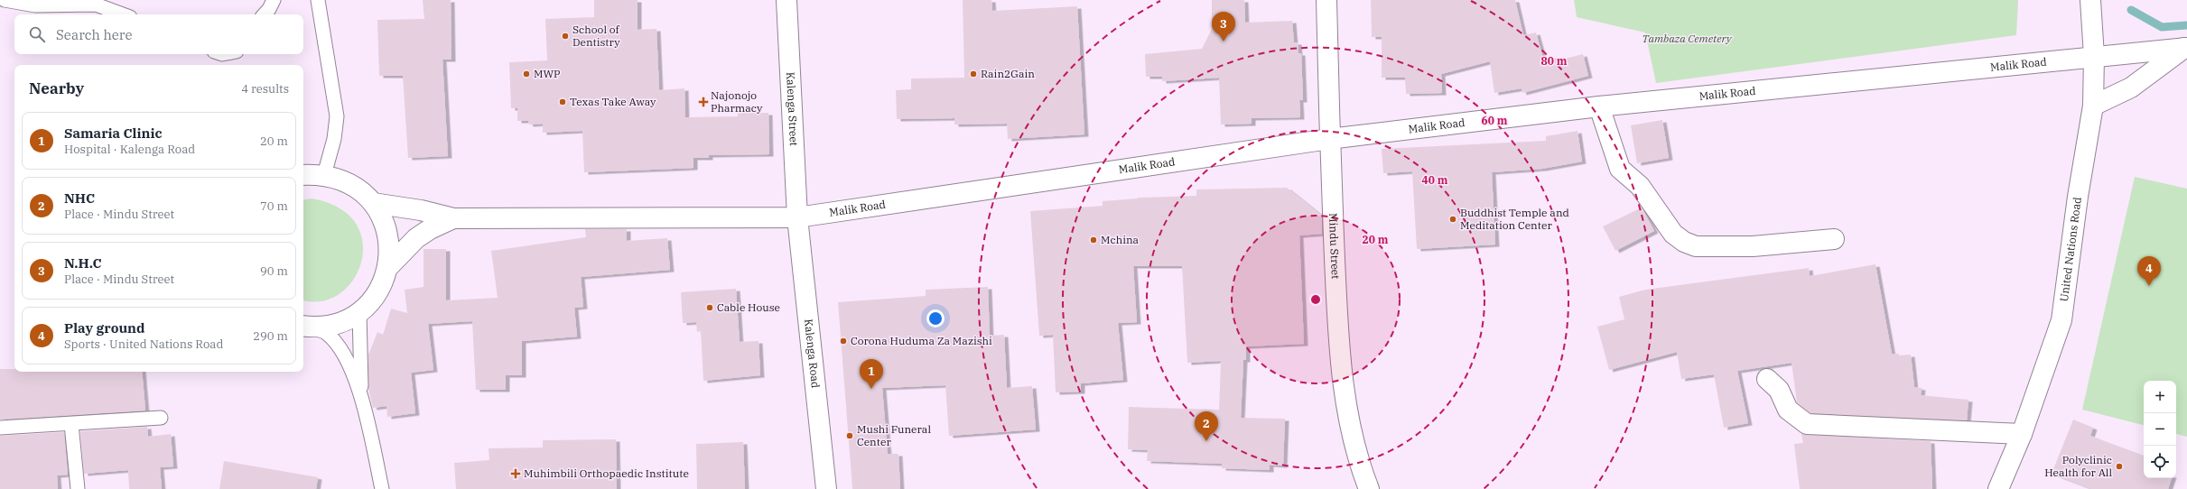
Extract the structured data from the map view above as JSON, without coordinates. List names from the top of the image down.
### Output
{
  "streets": {
    "street": [
      "Malik Road",
      "Kalenga Street",
      "Mindu Street",
      "United Nations Road",
      "Kalenga Road"
    ]
  },
  "crossings": [
    ["Malik Road", "Kalenga Street"],
    ["Malik Road", "Mindu Street"],
    ["Malik Road", "United Nations Road"],
    ["Malik Road", "Kalenga Road"],
    ["Kalenga Street", "Kalenga Road"]
  ],
  "parks": ["Tambaza Cemetery"],
  "places": {
    "other": [
      "School of Dentistry",
      "MWP",
      "Rain2Gain",
      "Texas Take Away",
      "Buddhist Temple and Meditation Center",
      "Mchina",
      "Cable House",
      "Corona Huduma Za Mazishi",
      "Mushi Funeral Center",
      "Polyclinic Health for All"
    ],
    "health": ["Najonojo Pharmacy", "Muhimbili Orthopaedic Institute"]
  },
  "page": {
    "pins": [
      "3",
      "4",
      "1",
      "2"
    ],
    "search": "Search here",
    "heading": ["Nearby", "4 results"],
    "list": [
      {
        "mark": "1",
        "name": "Samaria Clinic",
        "note": "Hospital · Kalenga Road",
        "value": "20 m"
      },
      {
        "mark": "2",
        "name": "NHC",
        "note": "Place · Mindu Street",
        "value": "70 m"
      },
      {
        "mark": "3",
        "name": "N.H.C",
        "note": "Place · Mindu Street",
        "value": "90 m"
      },
      {
        "mark": "4",
        "name": "Play ground",
        "note": "Sports · United Nations Road",
        "value": "290 m"
      }
    ],
    "map_buttons": ["+", "−"]
  },
  "rings": [
    "80 m",
    "60 m",
    "40 m",
    "20 m"
  ]
}
